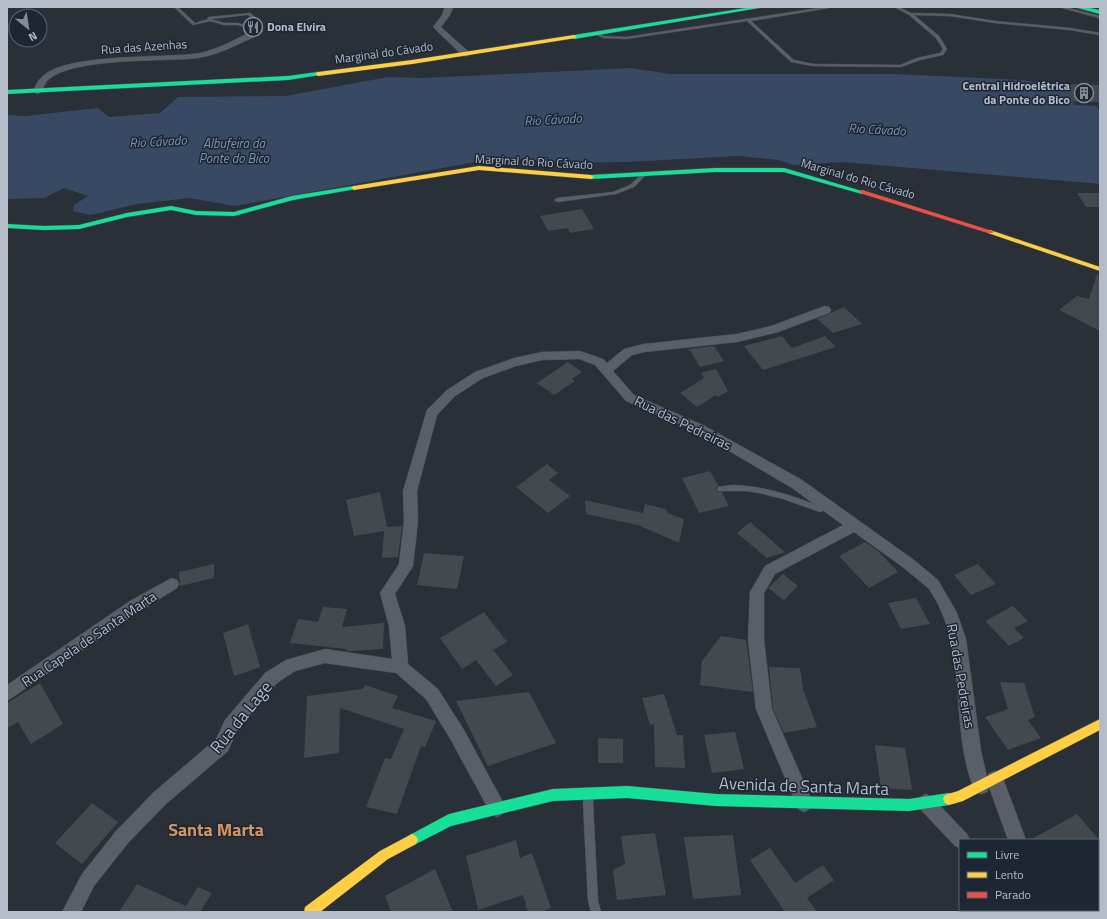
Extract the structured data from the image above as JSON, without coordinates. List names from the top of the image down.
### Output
{
  "streets": {
    "street": [
      "Rua das Azenhas",
      "Marginal do Cávado",
      "Marginal do Rio Cávado",
      "Rua das Pedreiras",
      "Rua Capela de Santa Marta",
      "Rua da Lage",
      "Avenida de Santa Marta"
    ]
  },
  "crossings": [
    ["Rua das Azenhas", "Marginal do Cávado"],
    ["Rua das Pedreiras", "Rua da Lage"],
    ["Rua das Pedreiras", "Avenida de Santa Marta"]
  ],
  "districts": ["Santa Marta"],
  "water": ["Rio Cávado", "Albufeira da Ponte do Bico"],
  "places": {
    "restaurant": ["Dona Elvira"],
    "building": ["Central Hidroelétrica da Ponte do Bico"]
  },
  "legend": ["Livre", "Lento", "Parado"],
  "north": "bottom right"
}
